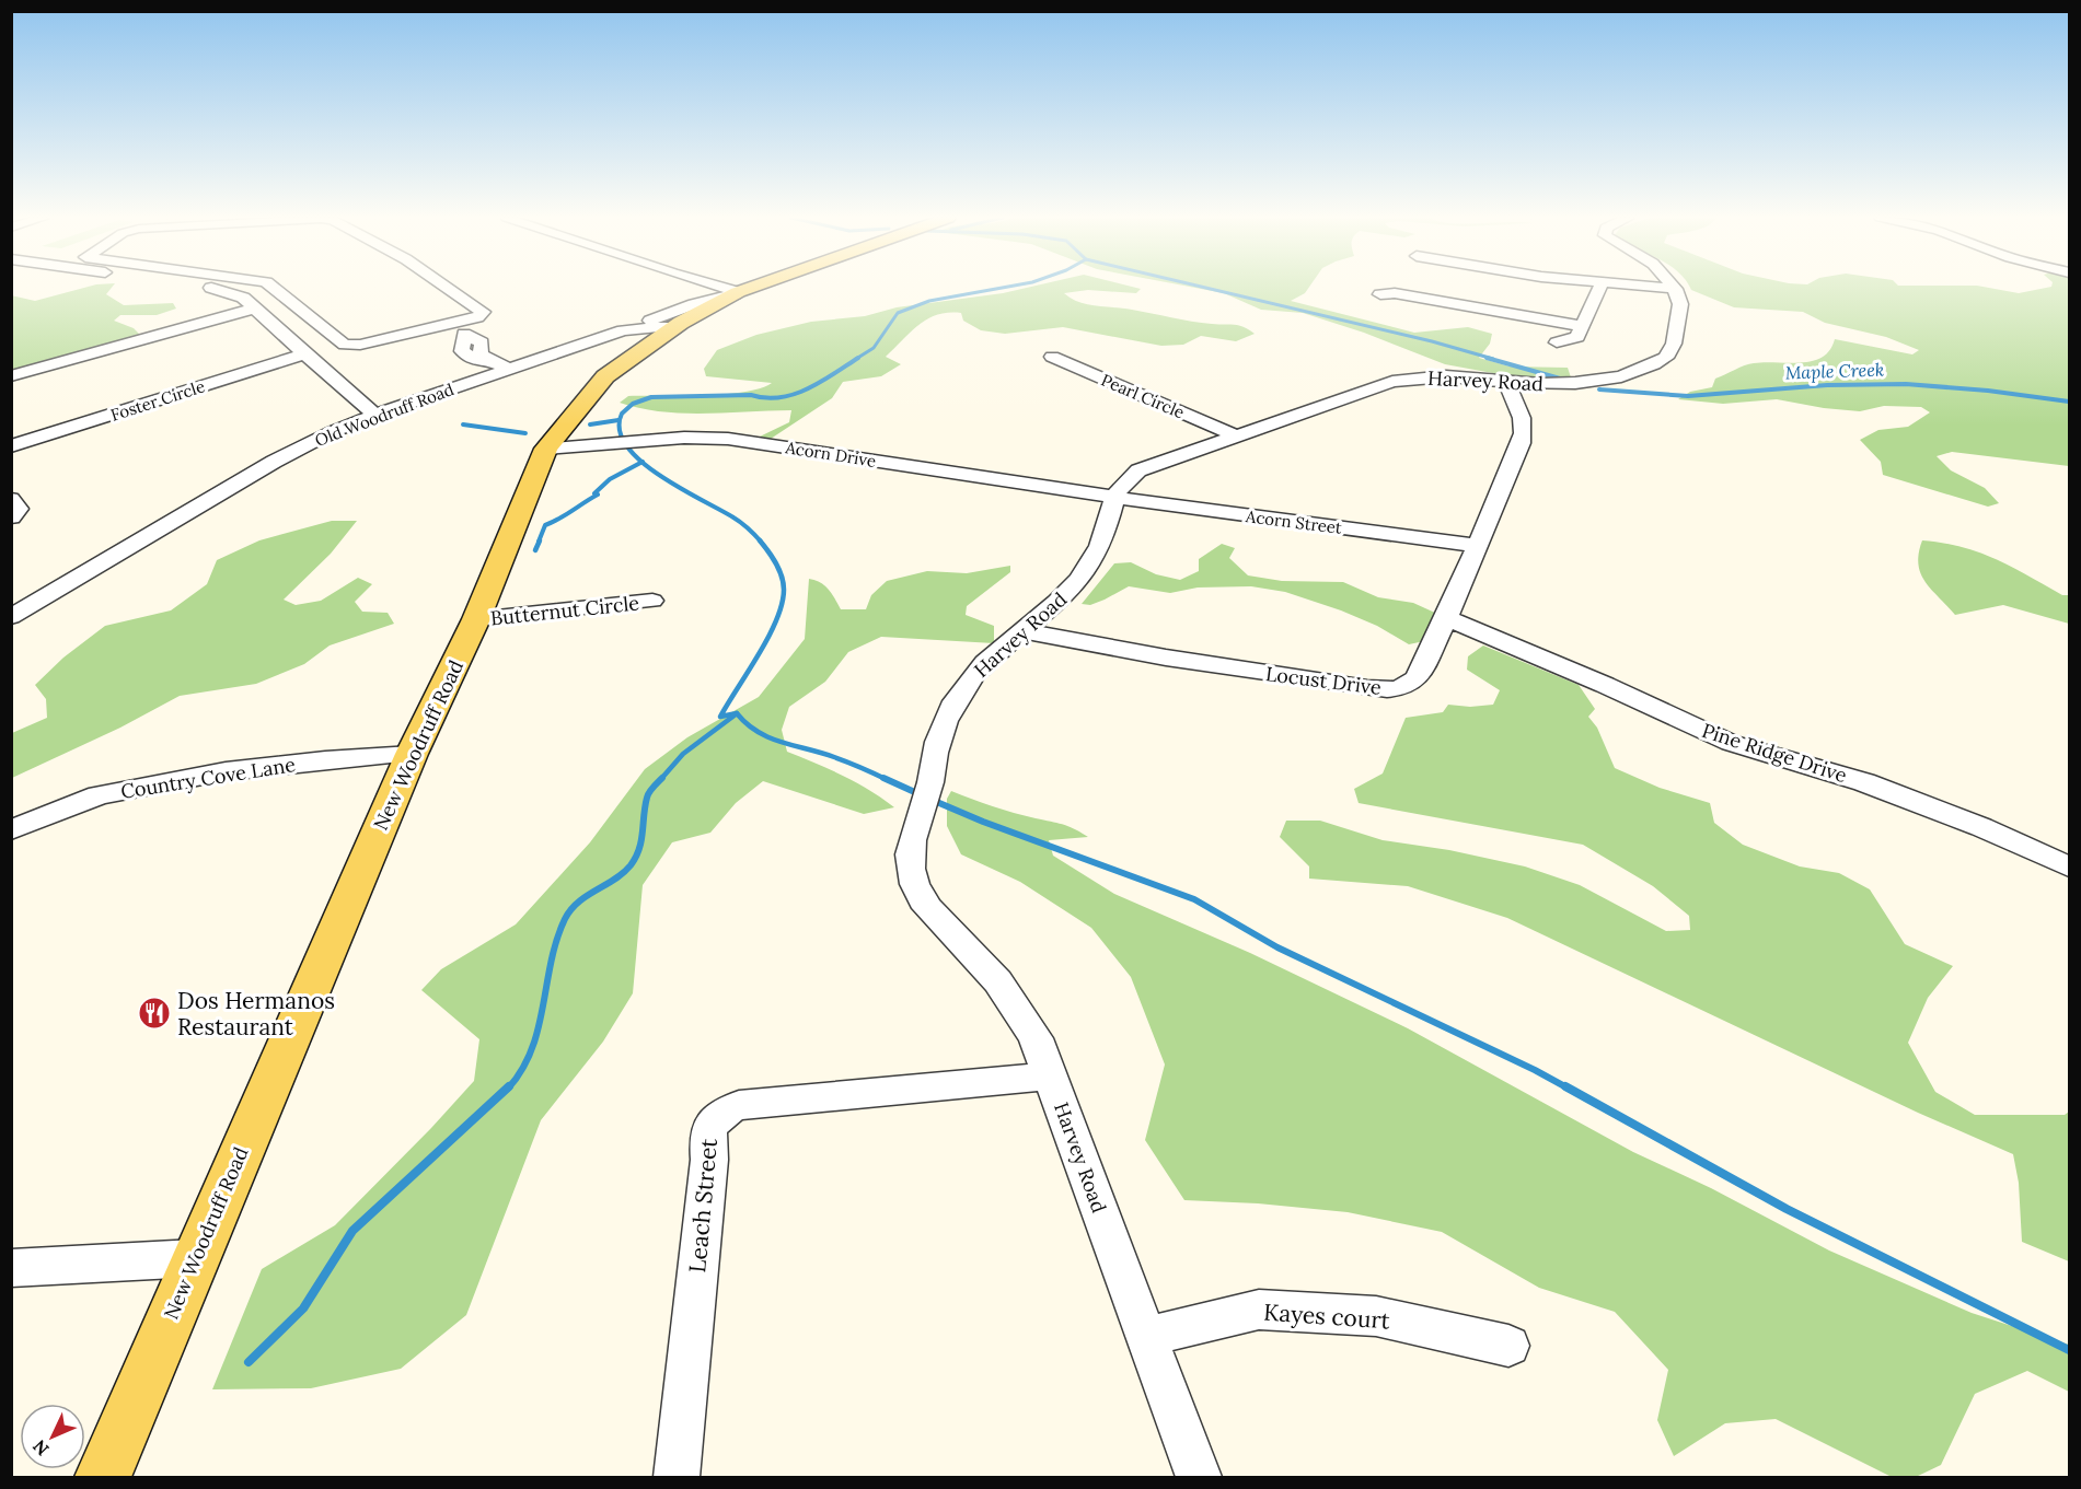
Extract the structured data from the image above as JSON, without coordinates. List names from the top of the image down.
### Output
{
  "streets": {
    "main road": ["New Woodruff Road"],
    "street": [
      "Harvey Road",
      "Pearl Circle",
      "Foster Circle",
      "Old Woodruff Road",
      "Acorn Drive",
      "Acorn Street",
      "Butternut Circle",
      "Locust Drive",
      "Pine Ridge Drive",
      "Country Cove Lane",
      "Leach Street",
      "Kayes court"
    ]
  },
  "crossings": [
    ["Harvey Road", "Pearl Circle"],
    ["Harvey Road", "Acorn Drive"],
    ["Harvey Road", "Acorn Street"],
    ["Harvey Road", "Locust Drive"],
    ["Harvey Road", "Leach Street"],
    ["Harvey Road", "Kayes court"],
    ["Old Woodruff Road", "New Woodruff Road"],
    ["Acorn Drive", "Acorn Street"],
    ["Acorn Drive", "New Woodruff Road"],
    ["Acorn Street", "Locust Drive"],
    ["Butternut Circle", "New Woodruff Road"],
    ["Locust Drive", "Pine Ridge Drive"],
    ["New Woodruff Road", "Country Cove Lane"]
  ],
  "water": ["Maple Creek"],
  "places": {
    "restaurant": ["Dos Hermanos Restaurant"]
  },
  "north": "bottom left"
}
